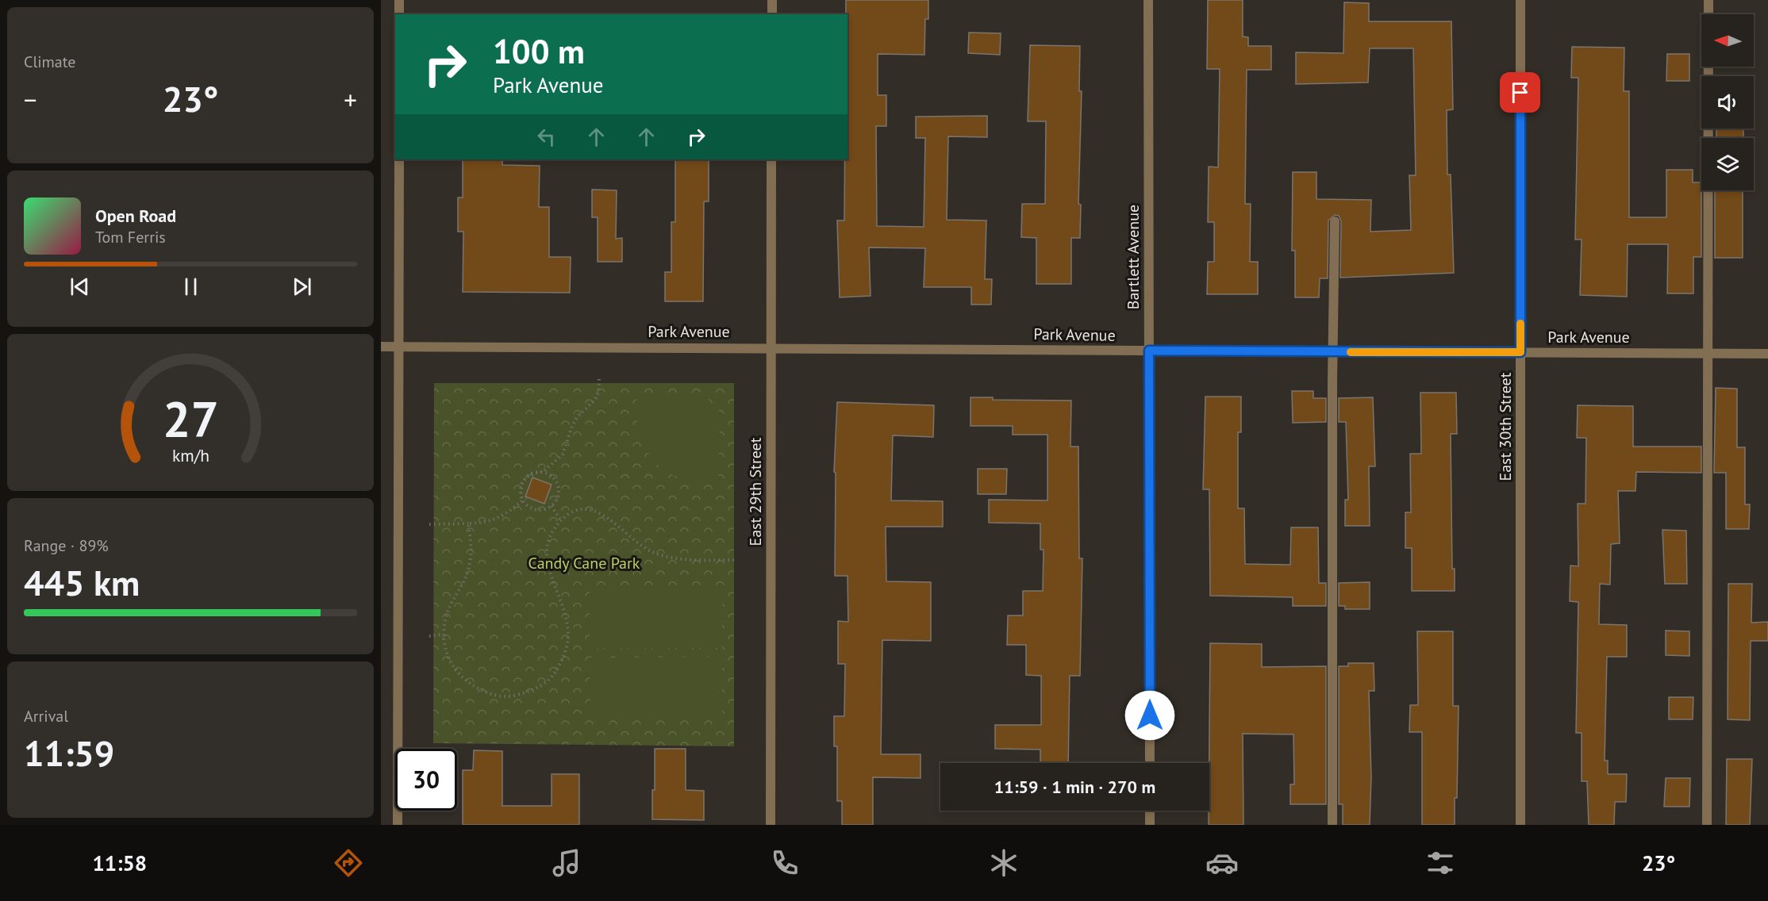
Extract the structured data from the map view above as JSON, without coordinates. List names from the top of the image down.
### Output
{
  "streets": {
    "street": [
      "Bartlett Avenue",
      "Park Avenue",
      "East 30th Street",
      "East 29th Street"
    ]
  },
  "crossings": [
    ["Bartlett Avenue", "Park Avenue"],
    ["Park Avenue", "East 30th Street"],
    ["Park Avenue", "East 29th Street"]
  ],
  "parks": ["Candy Cane Park"],
  "north": "left",
  "page": {
    "tile": [
      "Climate",
      ["Range · 89%", "445 km"],
      ["Arrival", "11:59"]
    ],
    "turn": ["100 m", "Park Avenue"],
    "heat": ["−", "23°", "+"],
    "song": ["Open Road", "Tom Ferris"],
    "limit": "30",
    "trip": "11:59 · 1 min · 270 m",
    "tabs": ["11:58", "23°"],
    "gauge": ["27", "km/h"]
  }
}
